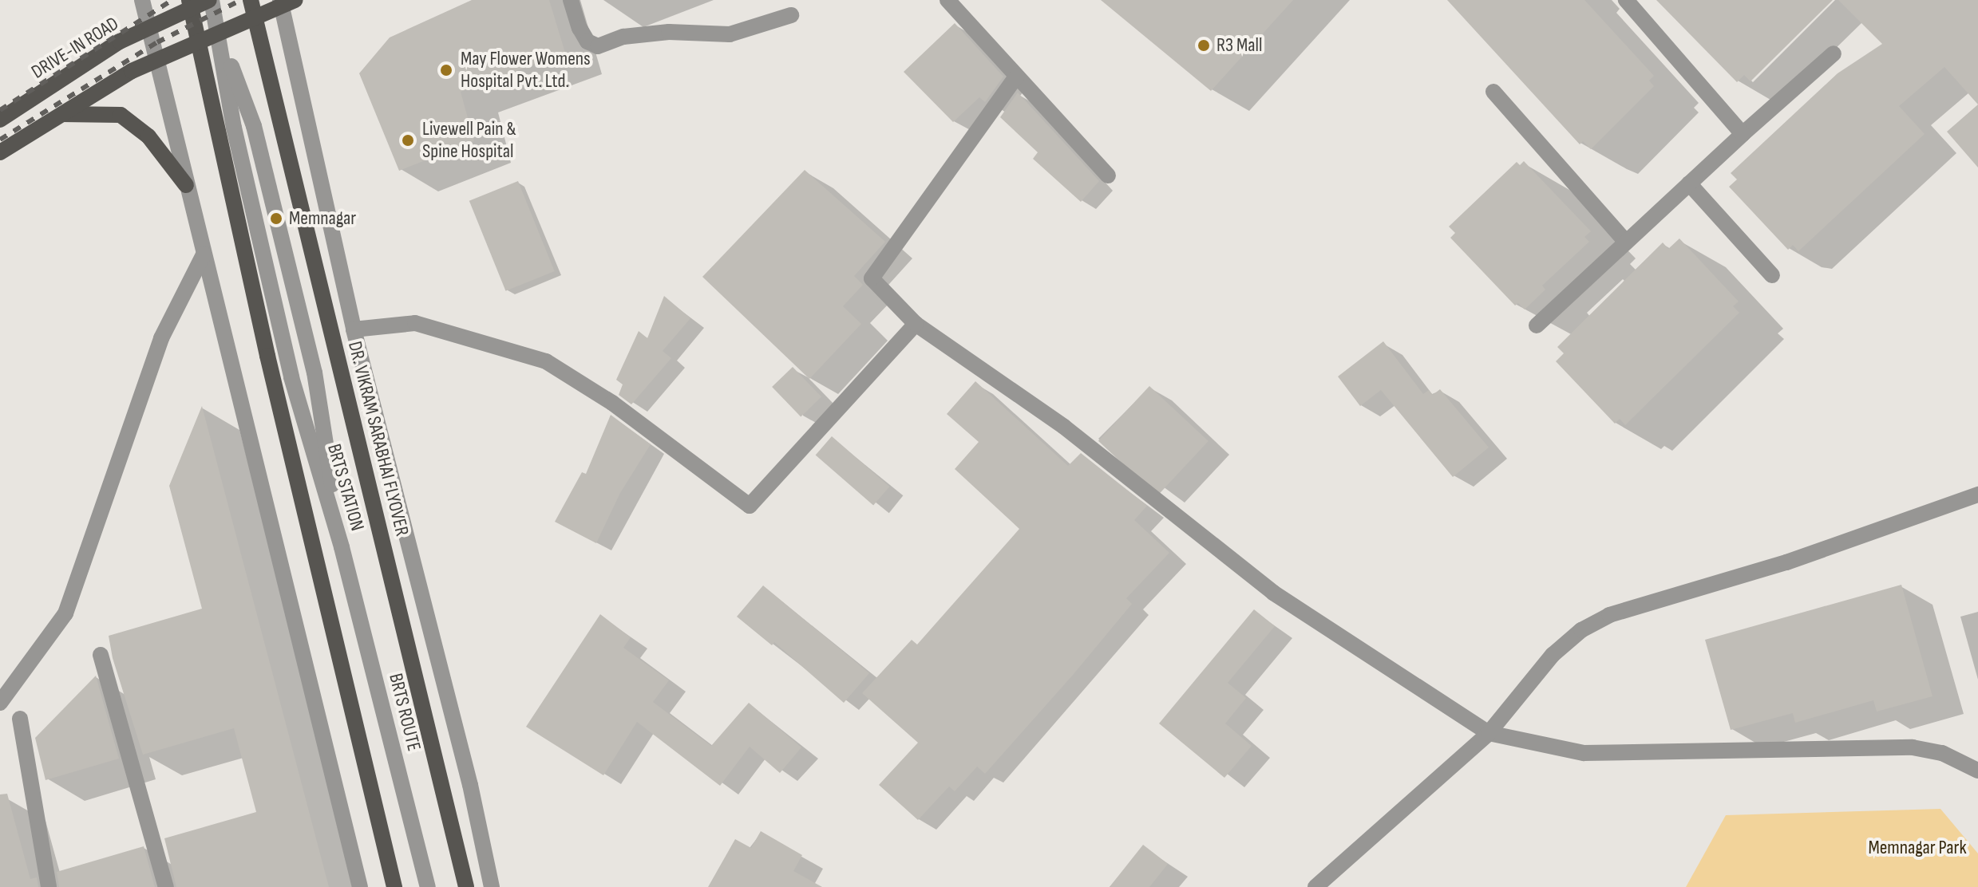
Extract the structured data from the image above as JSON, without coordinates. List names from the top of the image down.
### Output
{
  "streets": {
    "main road": ["DRIVE-IN ROAD", "DR. VIKRAM SARABHAI FLYOVER"],
    "street": ["BRTS STATION", "BRTS ROUTE"]
  },
  "crossings": [
    ["BRTS STATION", "BRTS ROUTE"]
  ],
  "parks": ["Memnagar Park"],
  "places": [
    "R3 Mall",
    "May Flower Womens Hospital Pvt. Ltd.",
    "Livewell Pain & Spine Hospital",
    "Memnagar"
  ]
}
